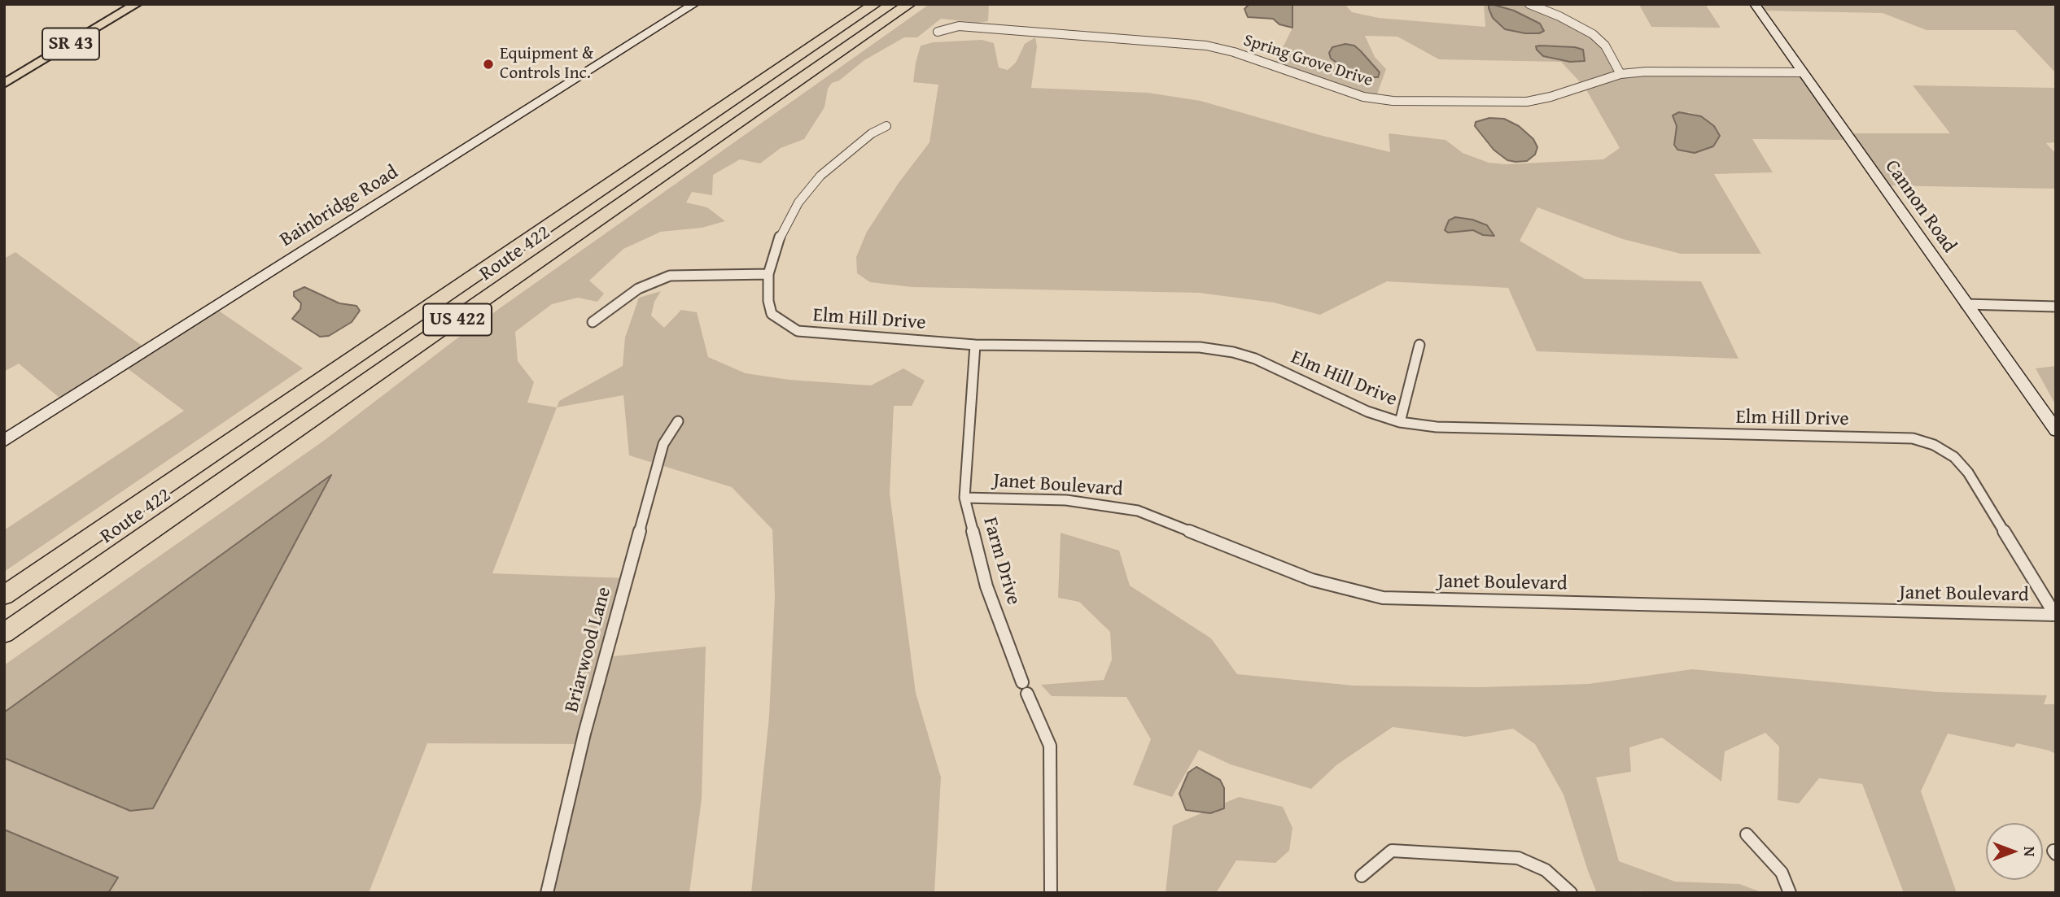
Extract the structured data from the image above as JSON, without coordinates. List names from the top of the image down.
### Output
{
  "streets": {
    "highway": ["Route 422", "US 422"],
    "main road": ["SR 43"],
    "street": [
      "Spring Grove Drive",
      "Bainbridge Road",
      "Cannon Road",
      "Elm Hill Drive",
      "Janet Boulevard",
      "Farm Drive",
      "Briarwood Lane"
    ]
  },
  "crossings": [
    ["Spring Grove Drive", "Cannon Road"],
    ["Elm Hill Drive", "Janet Boulevard"],
    ["Elm Hill Drive", "Farm Drive"],
    ["Janet Boulevard", "Farm Drive"]
  ],
  "places": ["Equipment & Controls Inc."],
  "north": "right"
}
